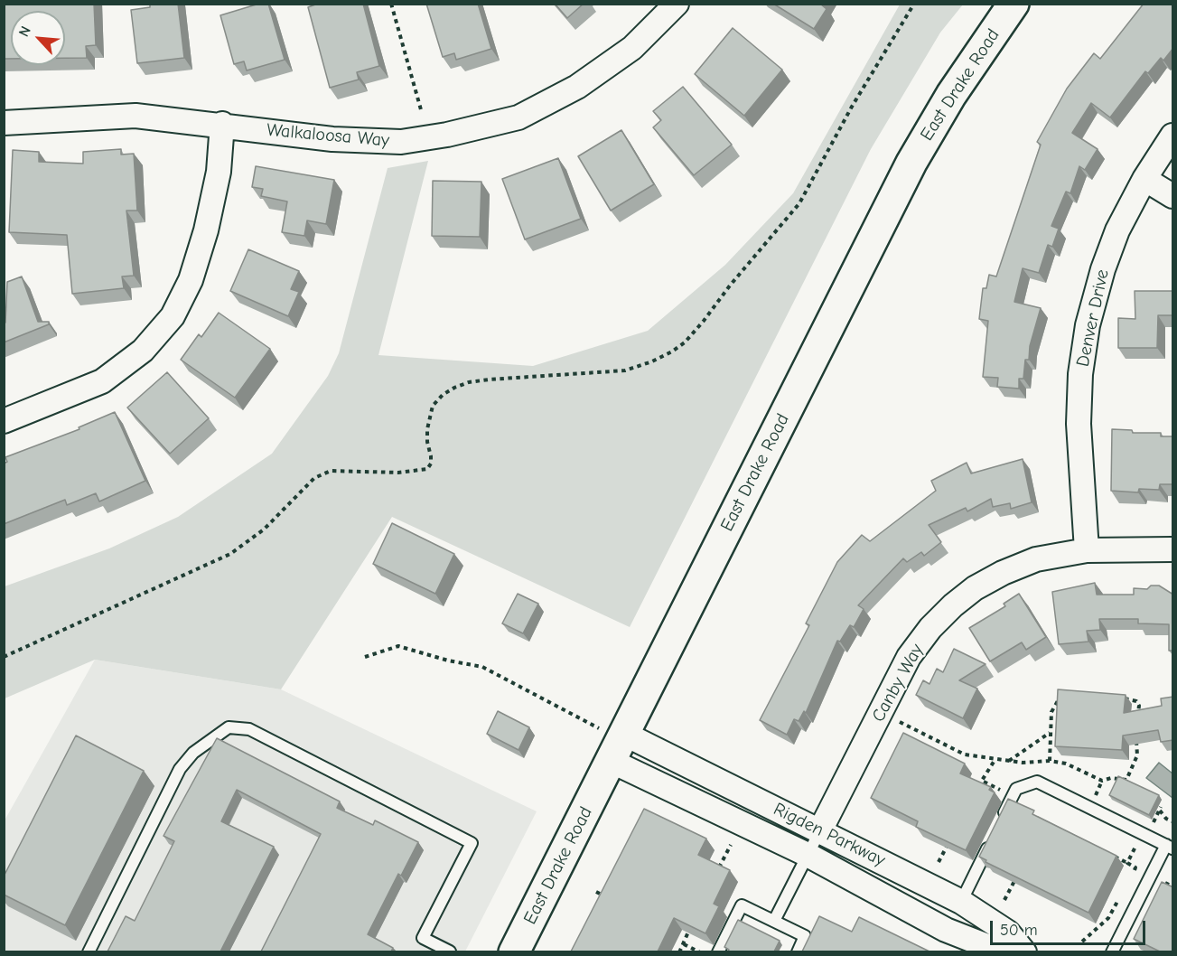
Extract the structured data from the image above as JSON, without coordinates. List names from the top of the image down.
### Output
{
  "streets": {
    "main road": ["East Drake Road"],
    "street": [
      "Walkaloosa Way",
      "Denver Drive",
      "Canby Way",
      "Rigden Parkway"
    ]
  },
  "crossings": [
    ["East Drake Road", "Rigden Parkway"],
    ["Denver Drive", "Canby Way"],
    ["Canby Way", "Rigden Parkway"]
  ],
  "scale_bar": "50 m",
  "north": "top left"
}
